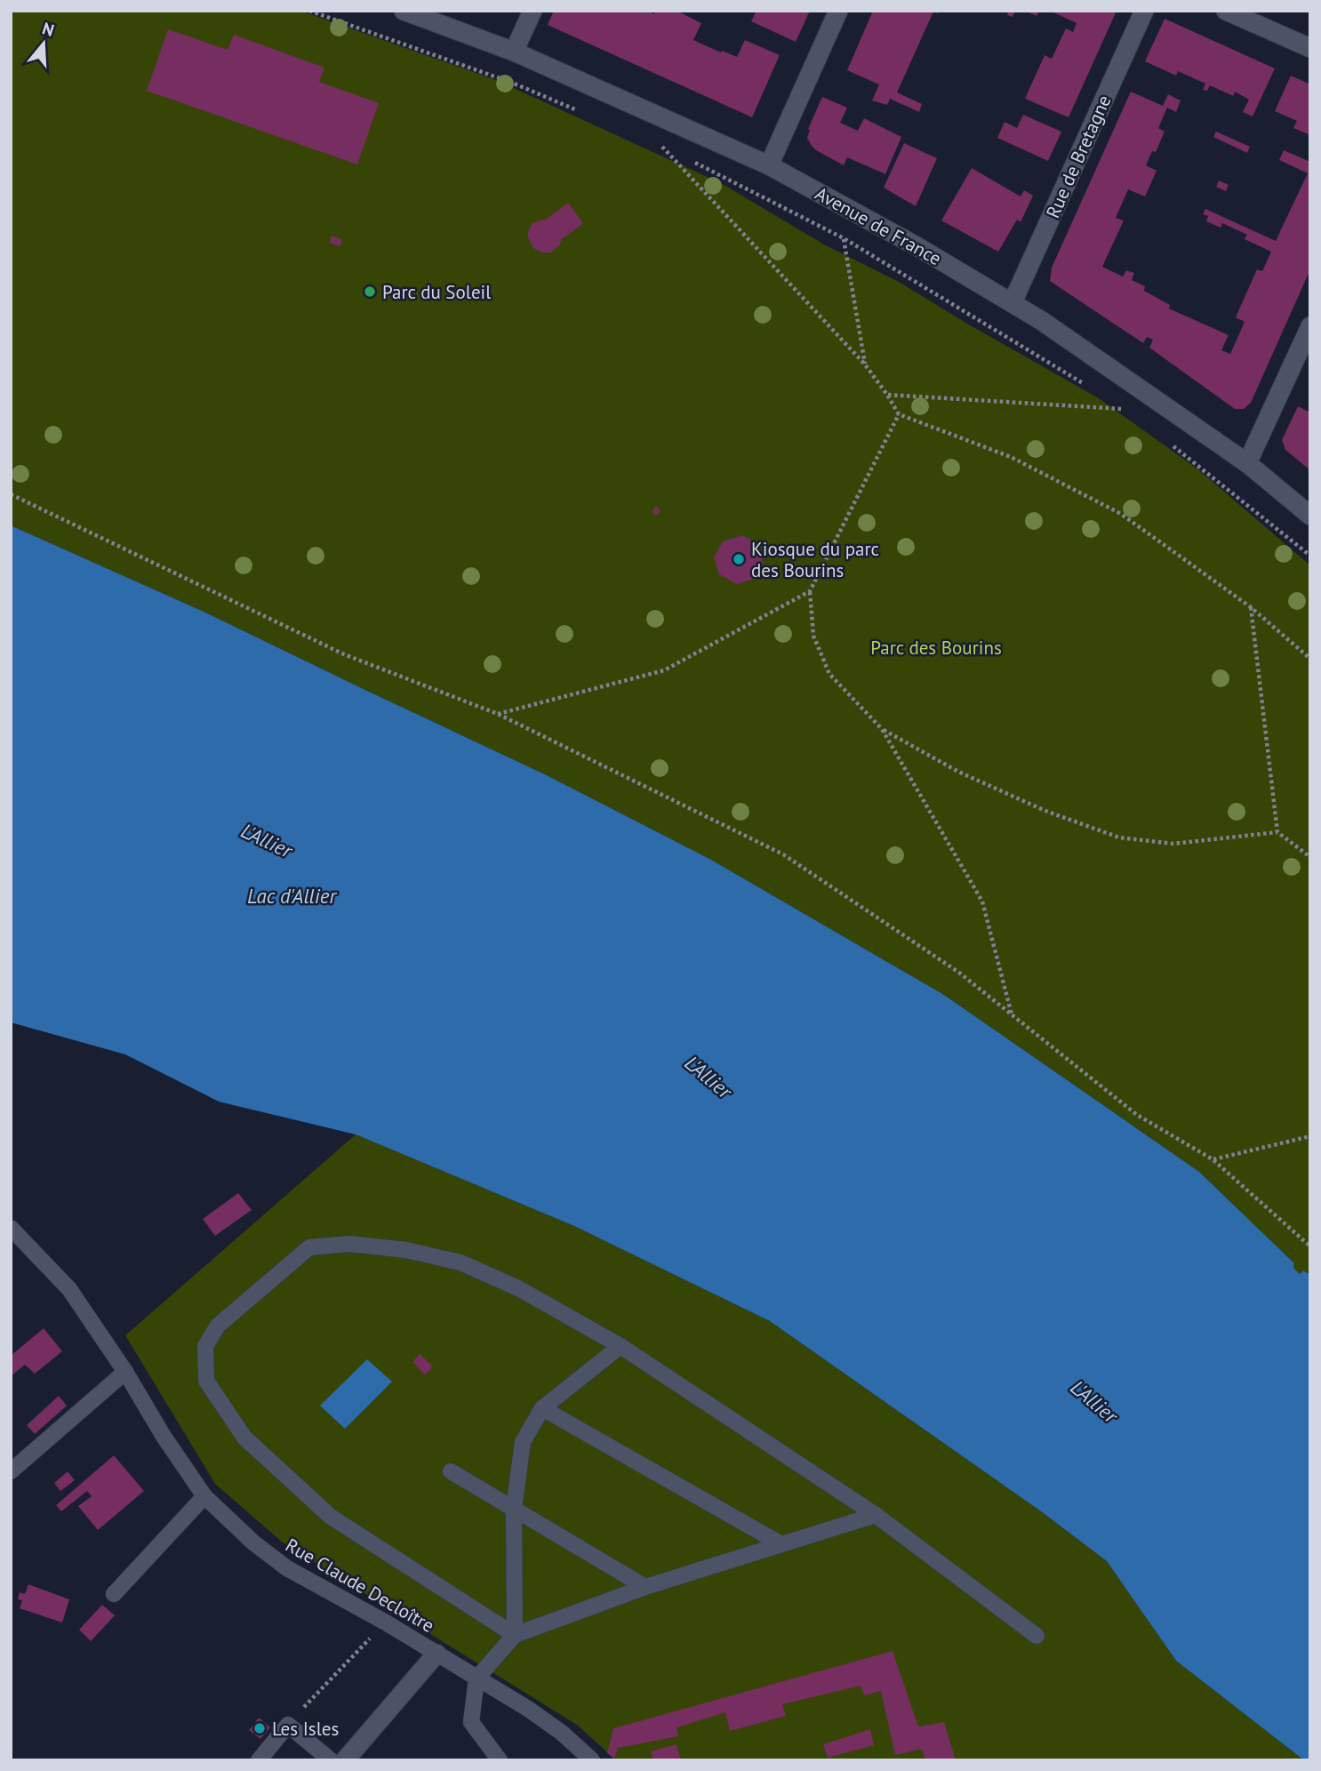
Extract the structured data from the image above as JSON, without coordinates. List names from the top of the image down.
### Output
{
  "streets": {
    "street": ["Rue de Bretagne", "Avenue de France"],
    "lane": ["Rue Claude Decloître"]
  },
  "crossings": [
    ["Rue de Bretagne", "Avenue de France"]
  ],
  "water": ["L'Allier", "Lac d'Allier"],
  "parks": ["Parc des Bourins"],
  "places": ["Parc du Soleil", "Kiosque du parc des Bourins", "Les Isles"],
  "north": "top"
}
